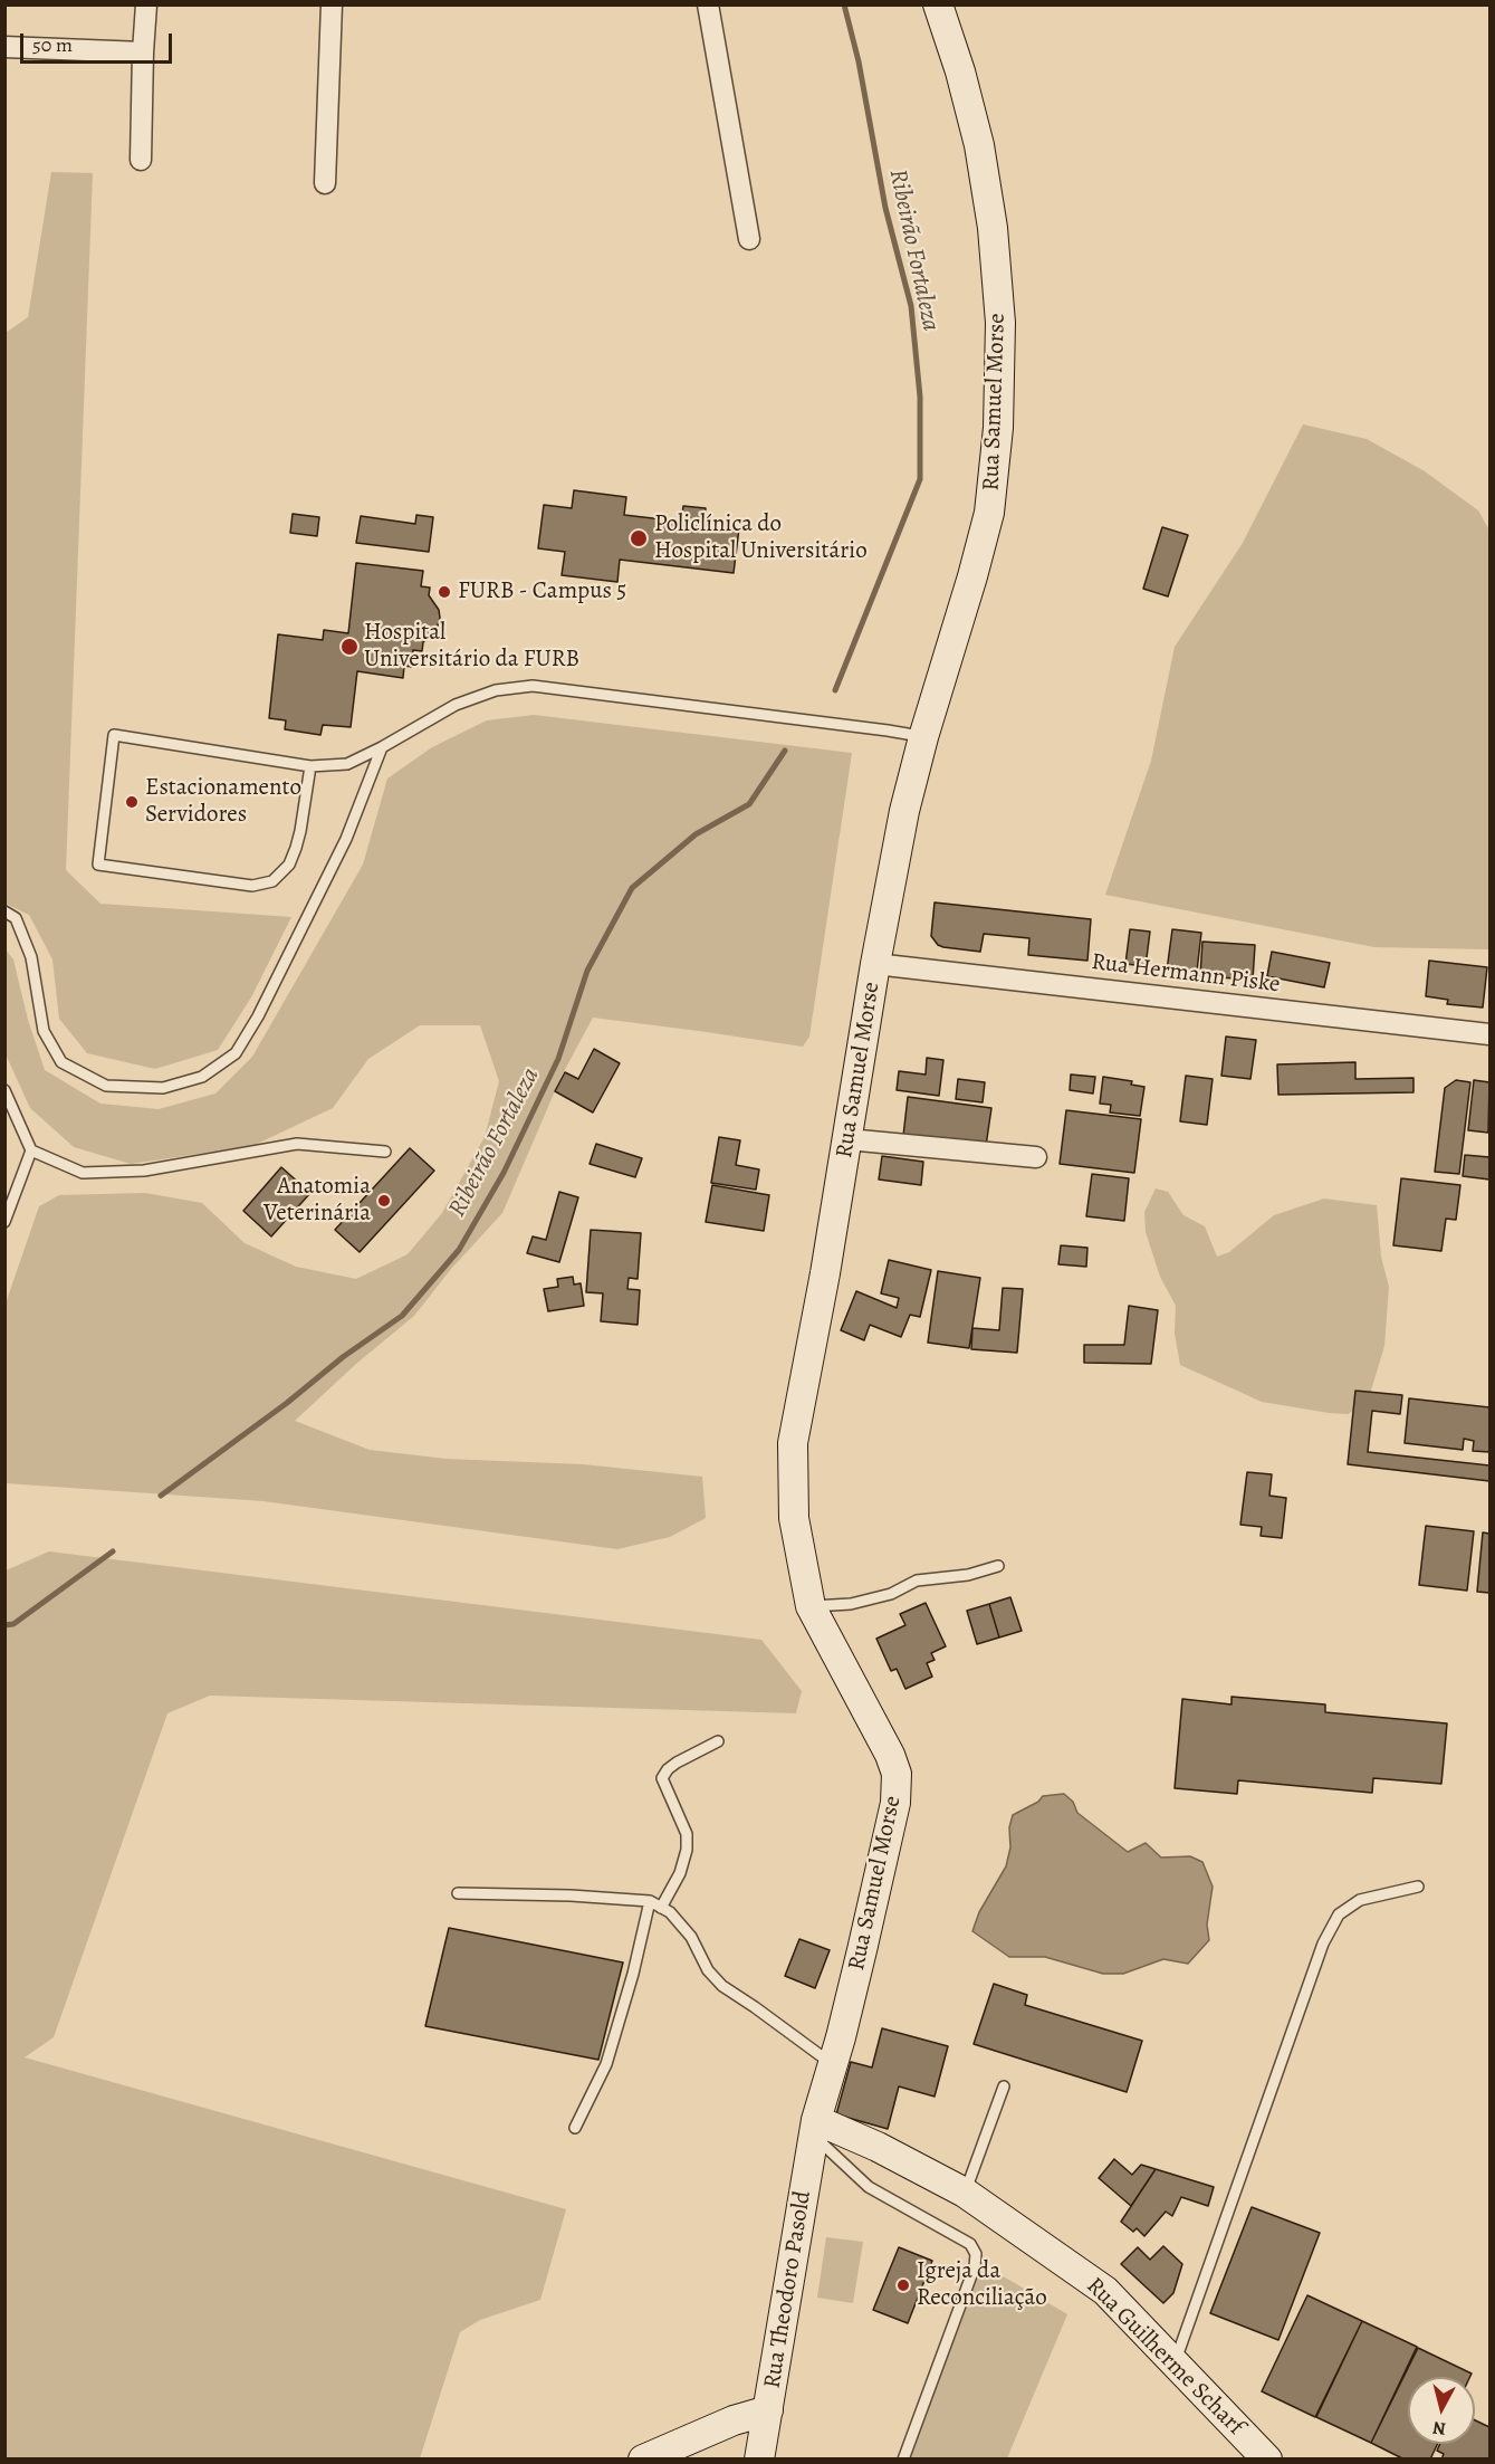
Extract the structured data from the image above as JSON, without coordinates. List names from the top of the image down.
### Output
{
  "streets": {
    "street": [
      "Rua Samuel Morse",
      "Rua Hermann Piske",
      "Rua Theodoro Pasold",
      "Rua Guilherme Scharf"
    ]
  },
  "crossings": [
    ["Rua Samuel Morse", "Rua Hermann Piske"],
    ["Rua Samuel Morse", "Rua Theodoro Pasold"],
    ["Rua Samuel Morse", "Rua Guilherme Scharf"],
    ["Rua Theodoro Pasold", "Rua Guilherme Scharf"]
  ],
  "water": ["Ribeirão Fortaleza"],
  "places": [
    "Policlínica do Hospital Universitário",
    "FURB - Campus 5",
    "Hospital Universitário da FURB",
    "Estacionamento Servidores",
    "Anatomia Veterinária",
    "Igreja da Reconciliação"
  ],
  "scale_bar": "50 m",
  "north": "bottom"
}
